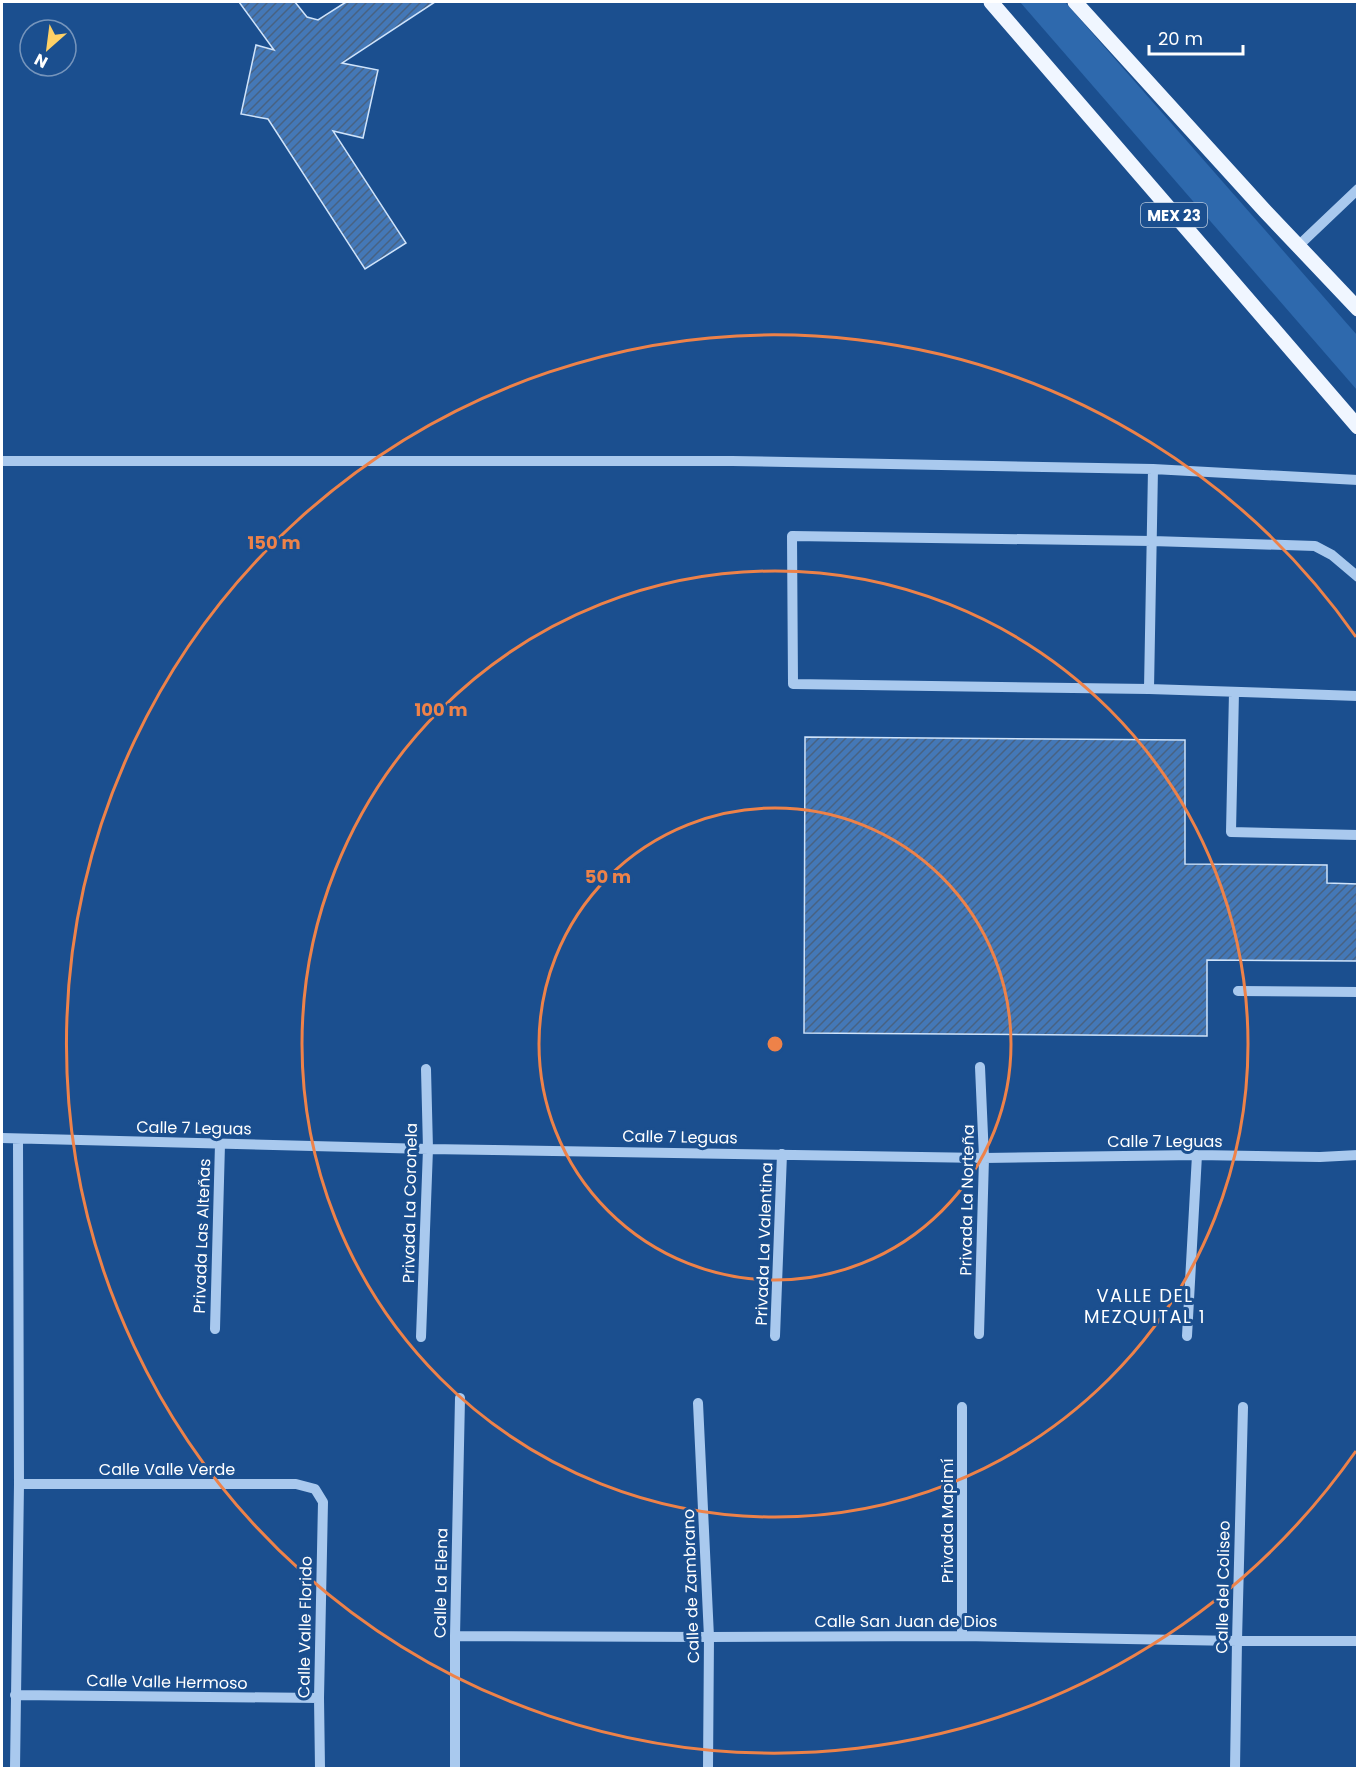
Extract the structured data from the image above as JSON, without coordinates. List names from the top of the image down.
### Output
{
  "streets": {
    "main road": ["MEX 23"],
    "street": [
      "Calle 7 Leguas",
      "Privada La Norteña",
      "Privada La Coronela",
      "Privada Las Alteñas",
      "Privada La Valentina",
      "Calle Valle Verde",
      "Privada Mapimí",
      "Calle La Elena",
      "Calle de Zambrano",
      "Calle del Coliseo",
      "Calle San Juan de Dios",
      "Calle Valle Florido",
      "Calle Valle Hermoso"
    ]
  },
  "crossings": [
    ["Calle 7 Leguas", "Privada La Norteña"],
    ["Calle 7 Leguas", "Privada La Coronela"],
    ["Calle 7 Leguas", "Privada Las Alteñas"],
    ["Calle 7 Leguas", "Privada La Valentina"],
    ["Calle Valle Verde", "Calle Valle Florido"],
    ["Privada Mapimí", "Calle San Juan de Dios"],
    ["Calle La Elena", "Calle San Juan de Dios"],
    ["Calle de Zambrano", "Calle San Juan de Dios"],
    ["Calle del Coliseo", "Calle San Juan de Dios"],
    ["Calle Valle Florido", "Calle Valle Hermoso"]
  ],
  "districts": ["VALLE DEL MEZQUITAL 1"],
  "scale_bar": "20 m",
  "north": "bottom left",
  "rings": ["150 m", "100 m", "50 m"]
}
